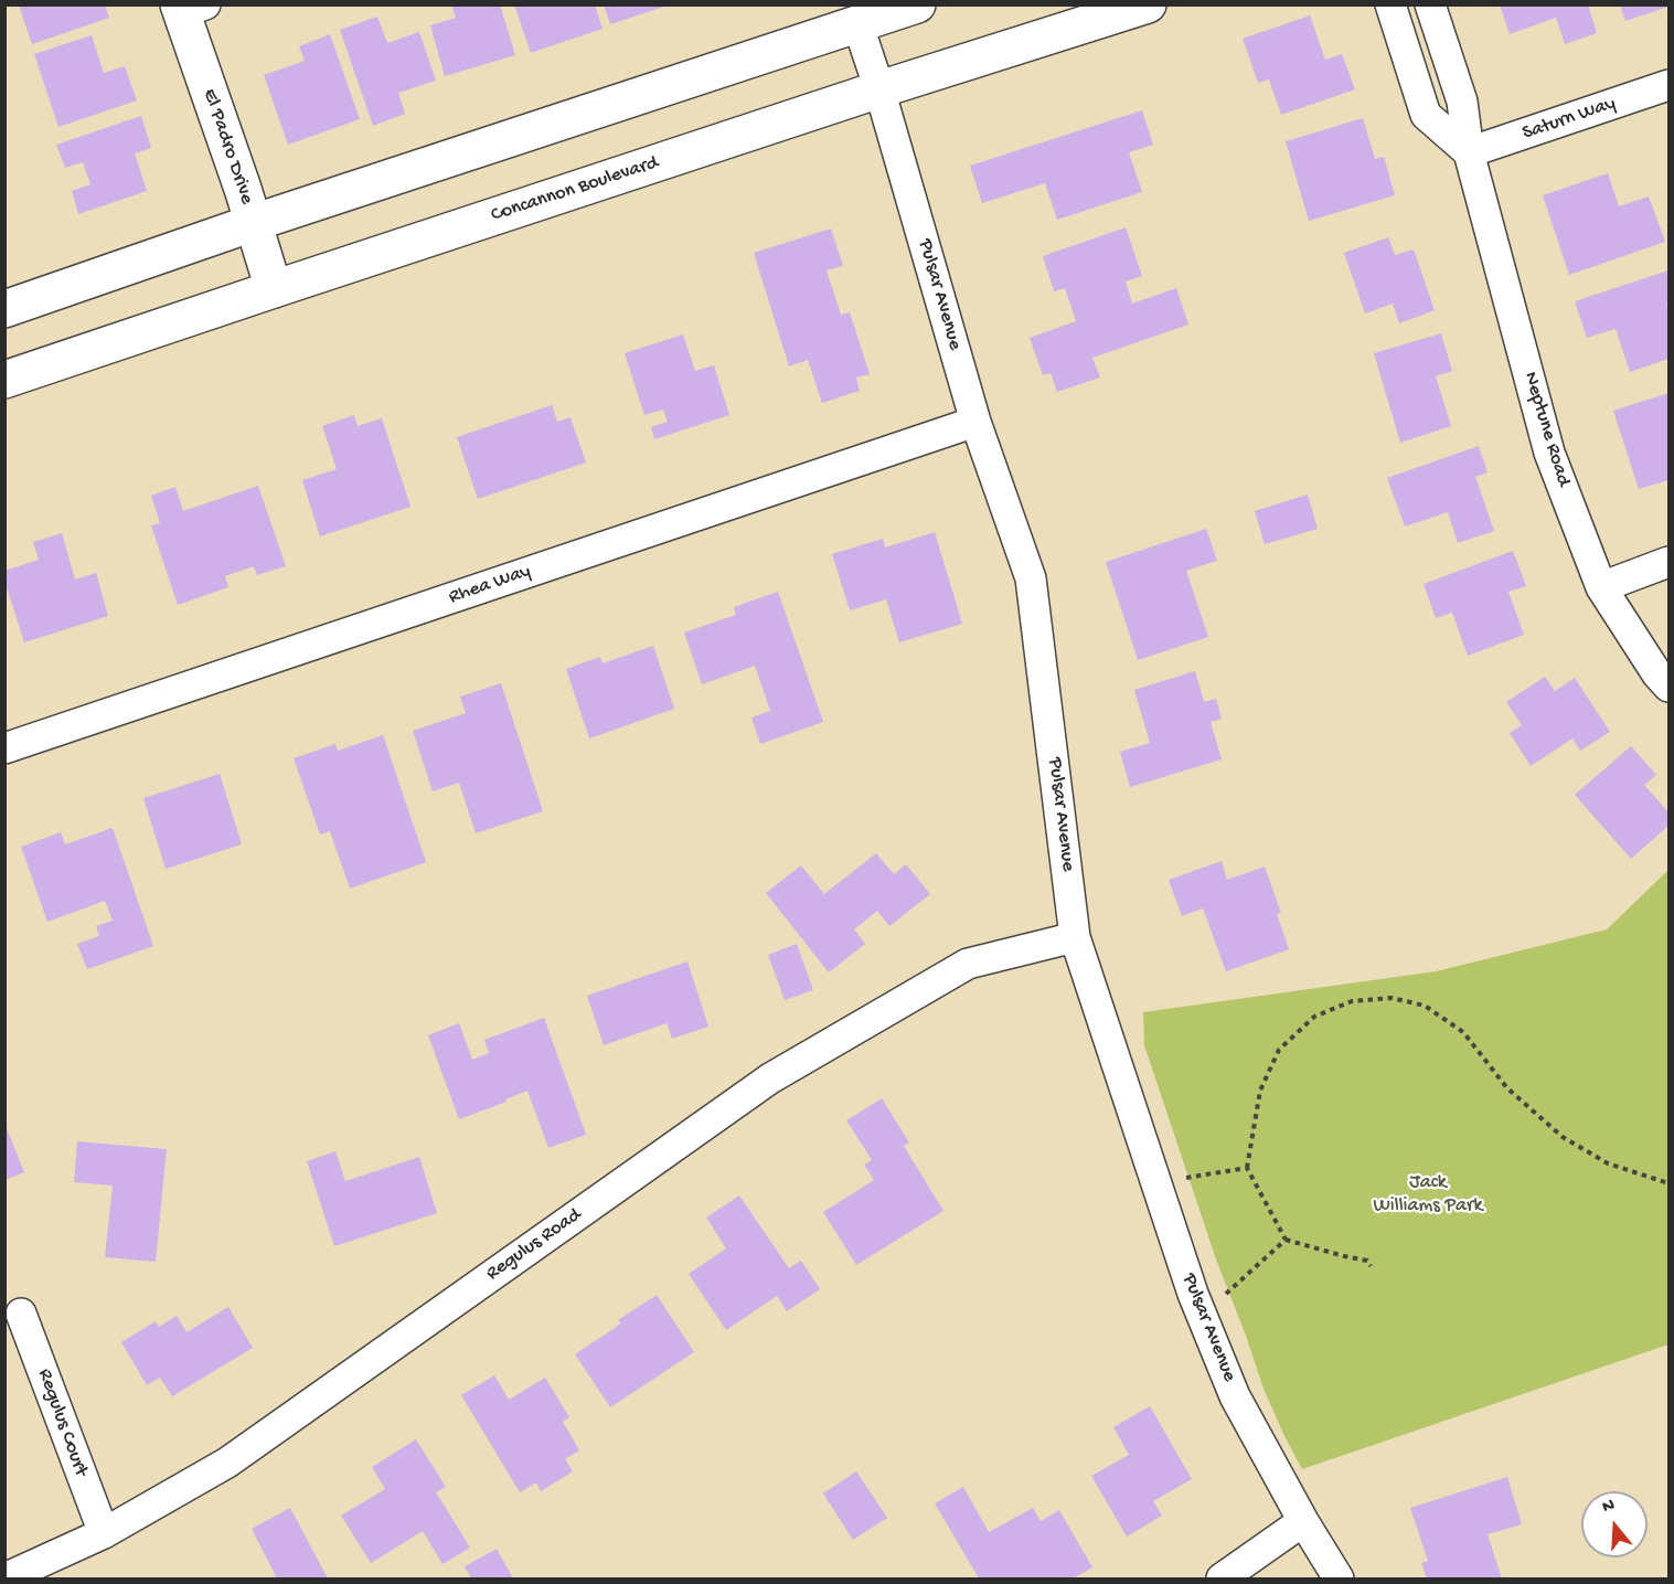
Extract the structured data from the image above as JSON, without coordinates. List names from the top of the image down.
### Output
{
  "streets": {
    "main road": ["El Padro Drive", "Concannon Boulevard"],
    "street": [
      "Saturn Way",
      "Pulsar Avenue",
      "Neptune Road",
      "Rhea Way",
      "Regulus Road",
      "Regulus Court"
    ]
  },
  "crossings": [
    ["Saturn Way", "Neptune Road"],
    ["El Padro Drive", "Concannon Boulevard"],
    ["Concannon Boulevard", "Pulsar Avenue"],
    ["Pulsar Avenue", "Rhea Way"],
    ["Pulsar Avenue", "Regulus Road"],
    ["Regulus Road", "Regulus Court"]
  ],
  "parks": ["Jack Williams Park"],
  "north": "top"
}
